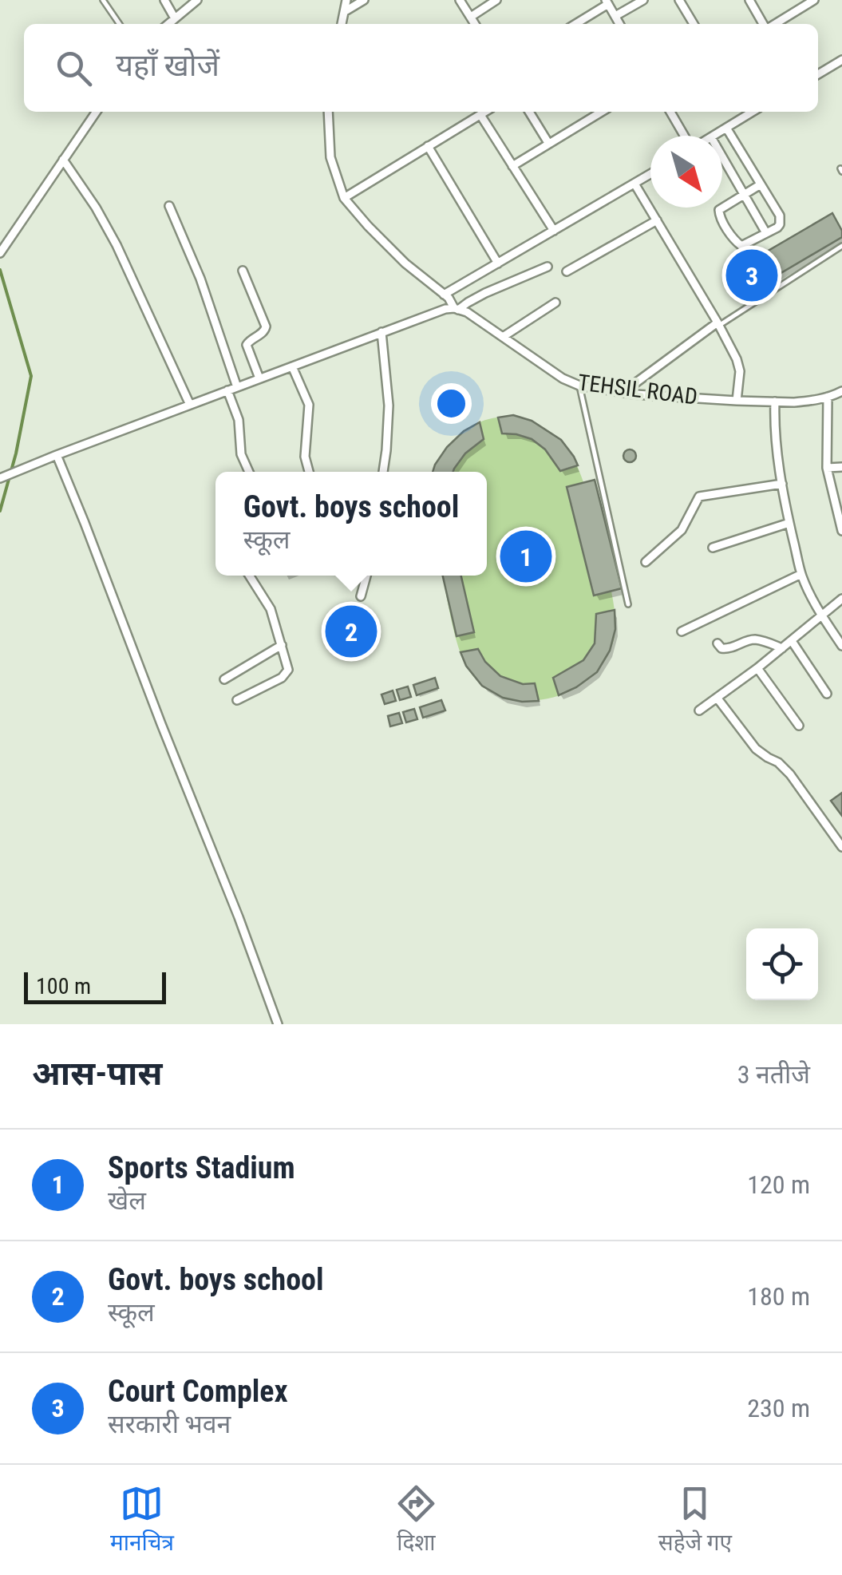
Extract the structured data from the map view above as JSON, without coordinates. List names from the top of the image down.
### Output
{
  "streets": {
    "street": ["TEHSIL ROAD"]
  },
  "scale_bar": "100 m",
  "north": "bottom right",
  "page": {
    "search": "यहाँ खोजें",
    "pins": ["3", "1", "2"],
    "popup": ["Govt. boys school", "स्कूल"],
    "scale": "100 m",
    "heading": ["आस-पास", "3 नतीजे"],
    "list": [
      {
        "mark": "1",
        "name": "Sports Stadium",
        "note": "खेल",
        "value": "120 m"
      },
      {
        "mark": "2",
        "name": "Govt. boys school",
        "note": "स्कूल",
        "value": "180 m"
      },
      {
        "mark": "3",
        "name": "Court Complex",
        "note": "सरकारी भवन",
        "value": "230 m"
      }
    ],
    "nav": ["मानचित्र", "दिशा", "सहेजे गए"]
  }
}
